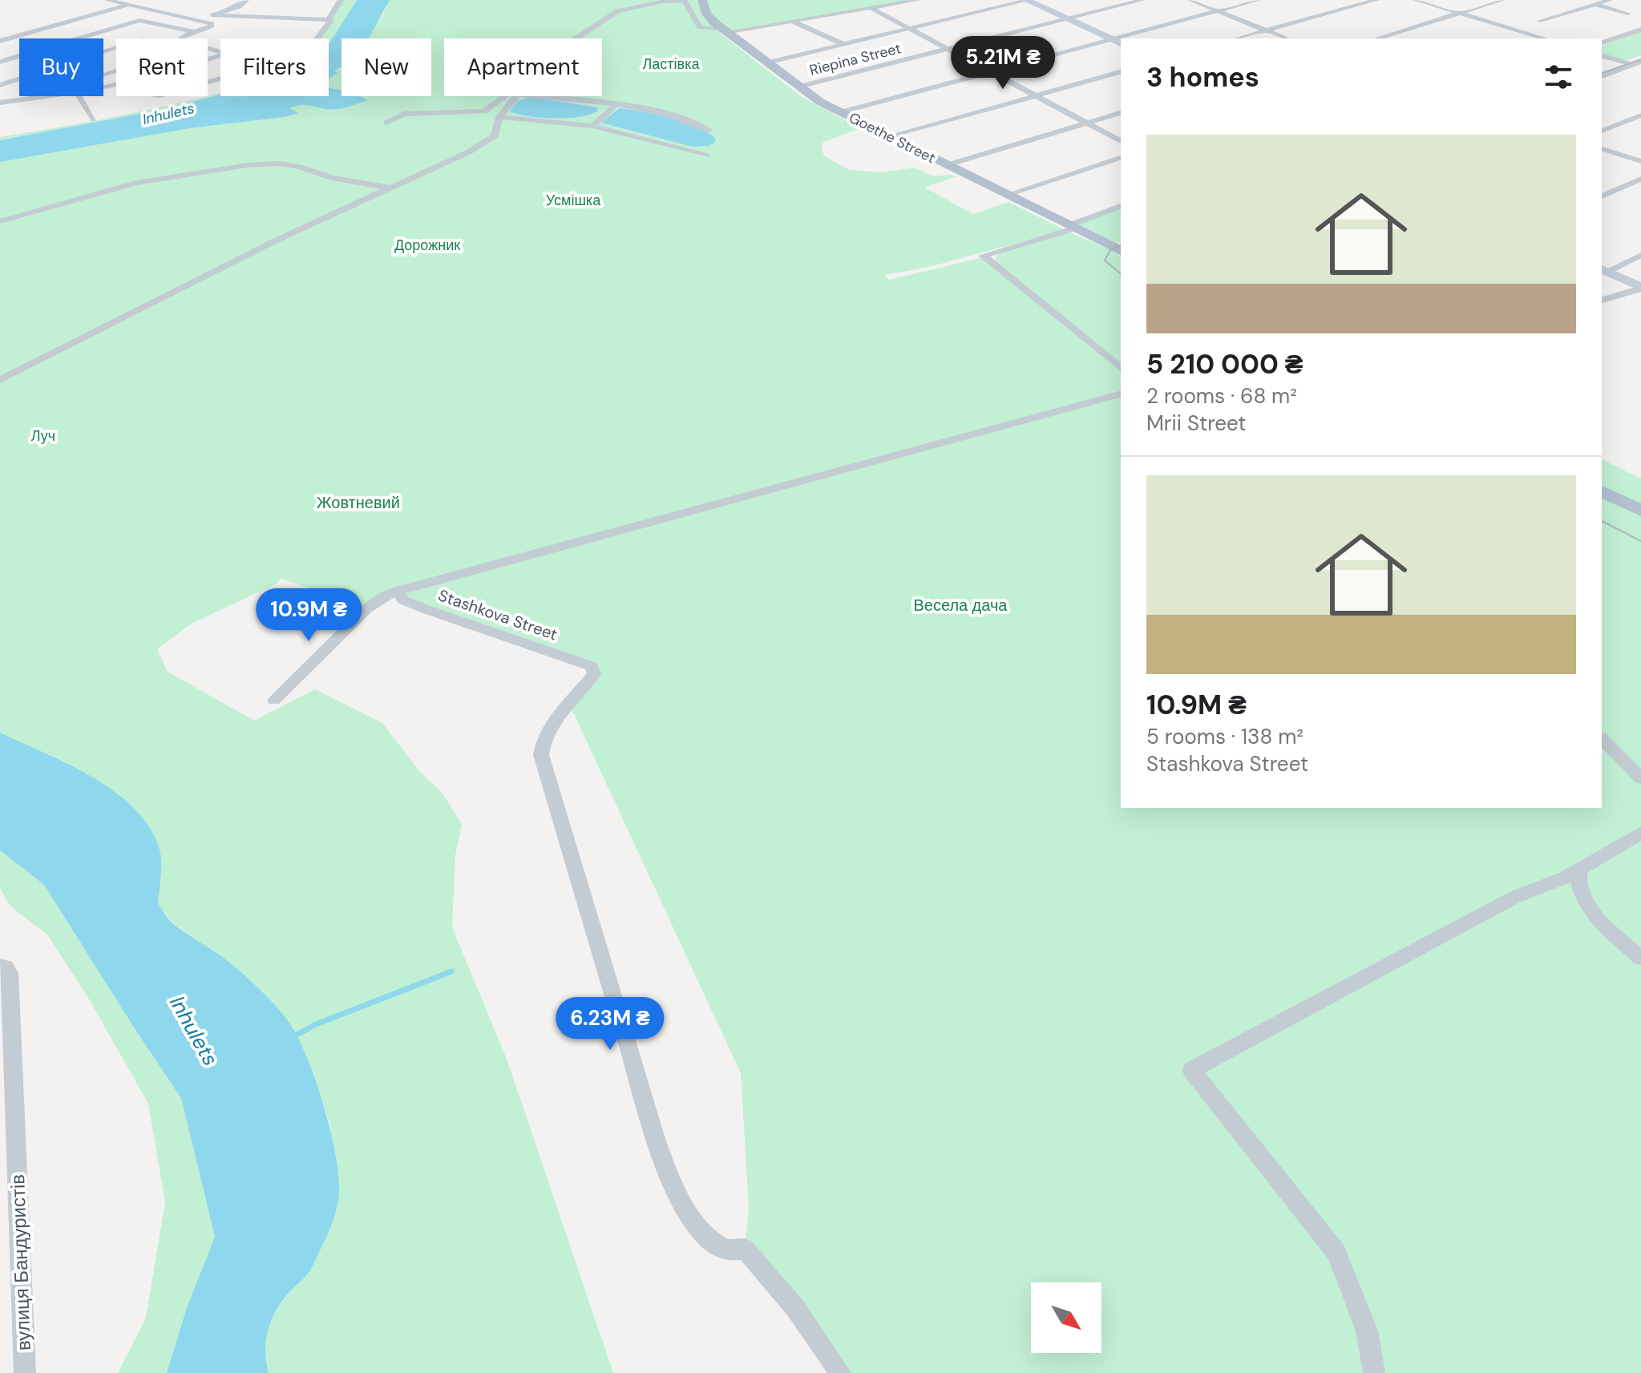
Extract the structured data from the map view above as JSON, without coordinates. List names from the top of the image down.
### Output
{
  "streets": {
    "main road": ["Goethe Street"],
    "street": ["Riepina Street", "Stashkova Street", "вулиця Бандуристів"]
  },
  "crossings": [
    ["Riepina Street", "Goethe Street"]
  ],
  "water": ["Inhulets"],
  "parks": [
    "Ластівка",
    "Усмішка",
    "Дорожник",
    "Луч",
    "Жовтневий",
    "Весела дача"
  ],
  "north": "bottom right",
  "page": {
    "price": ["5.21M ₴", "10.9M ₴", "6.23M ₴"],
    "chip": [
      "Buy",
      "Rent",
      "Filters",
      "New",
      "Apartment"
    ],
    "heading": "3 homes",
    "list": [
      {
        "name": "5 210 000 ₴",
        "note": "2 rooms · 68 m² · Mrii Street"
      },
      {
        "name": "10.9M ₴",
        "note": "5 rooms · 138 m² · Stashkova Street"
      }
    ]
  }
}
